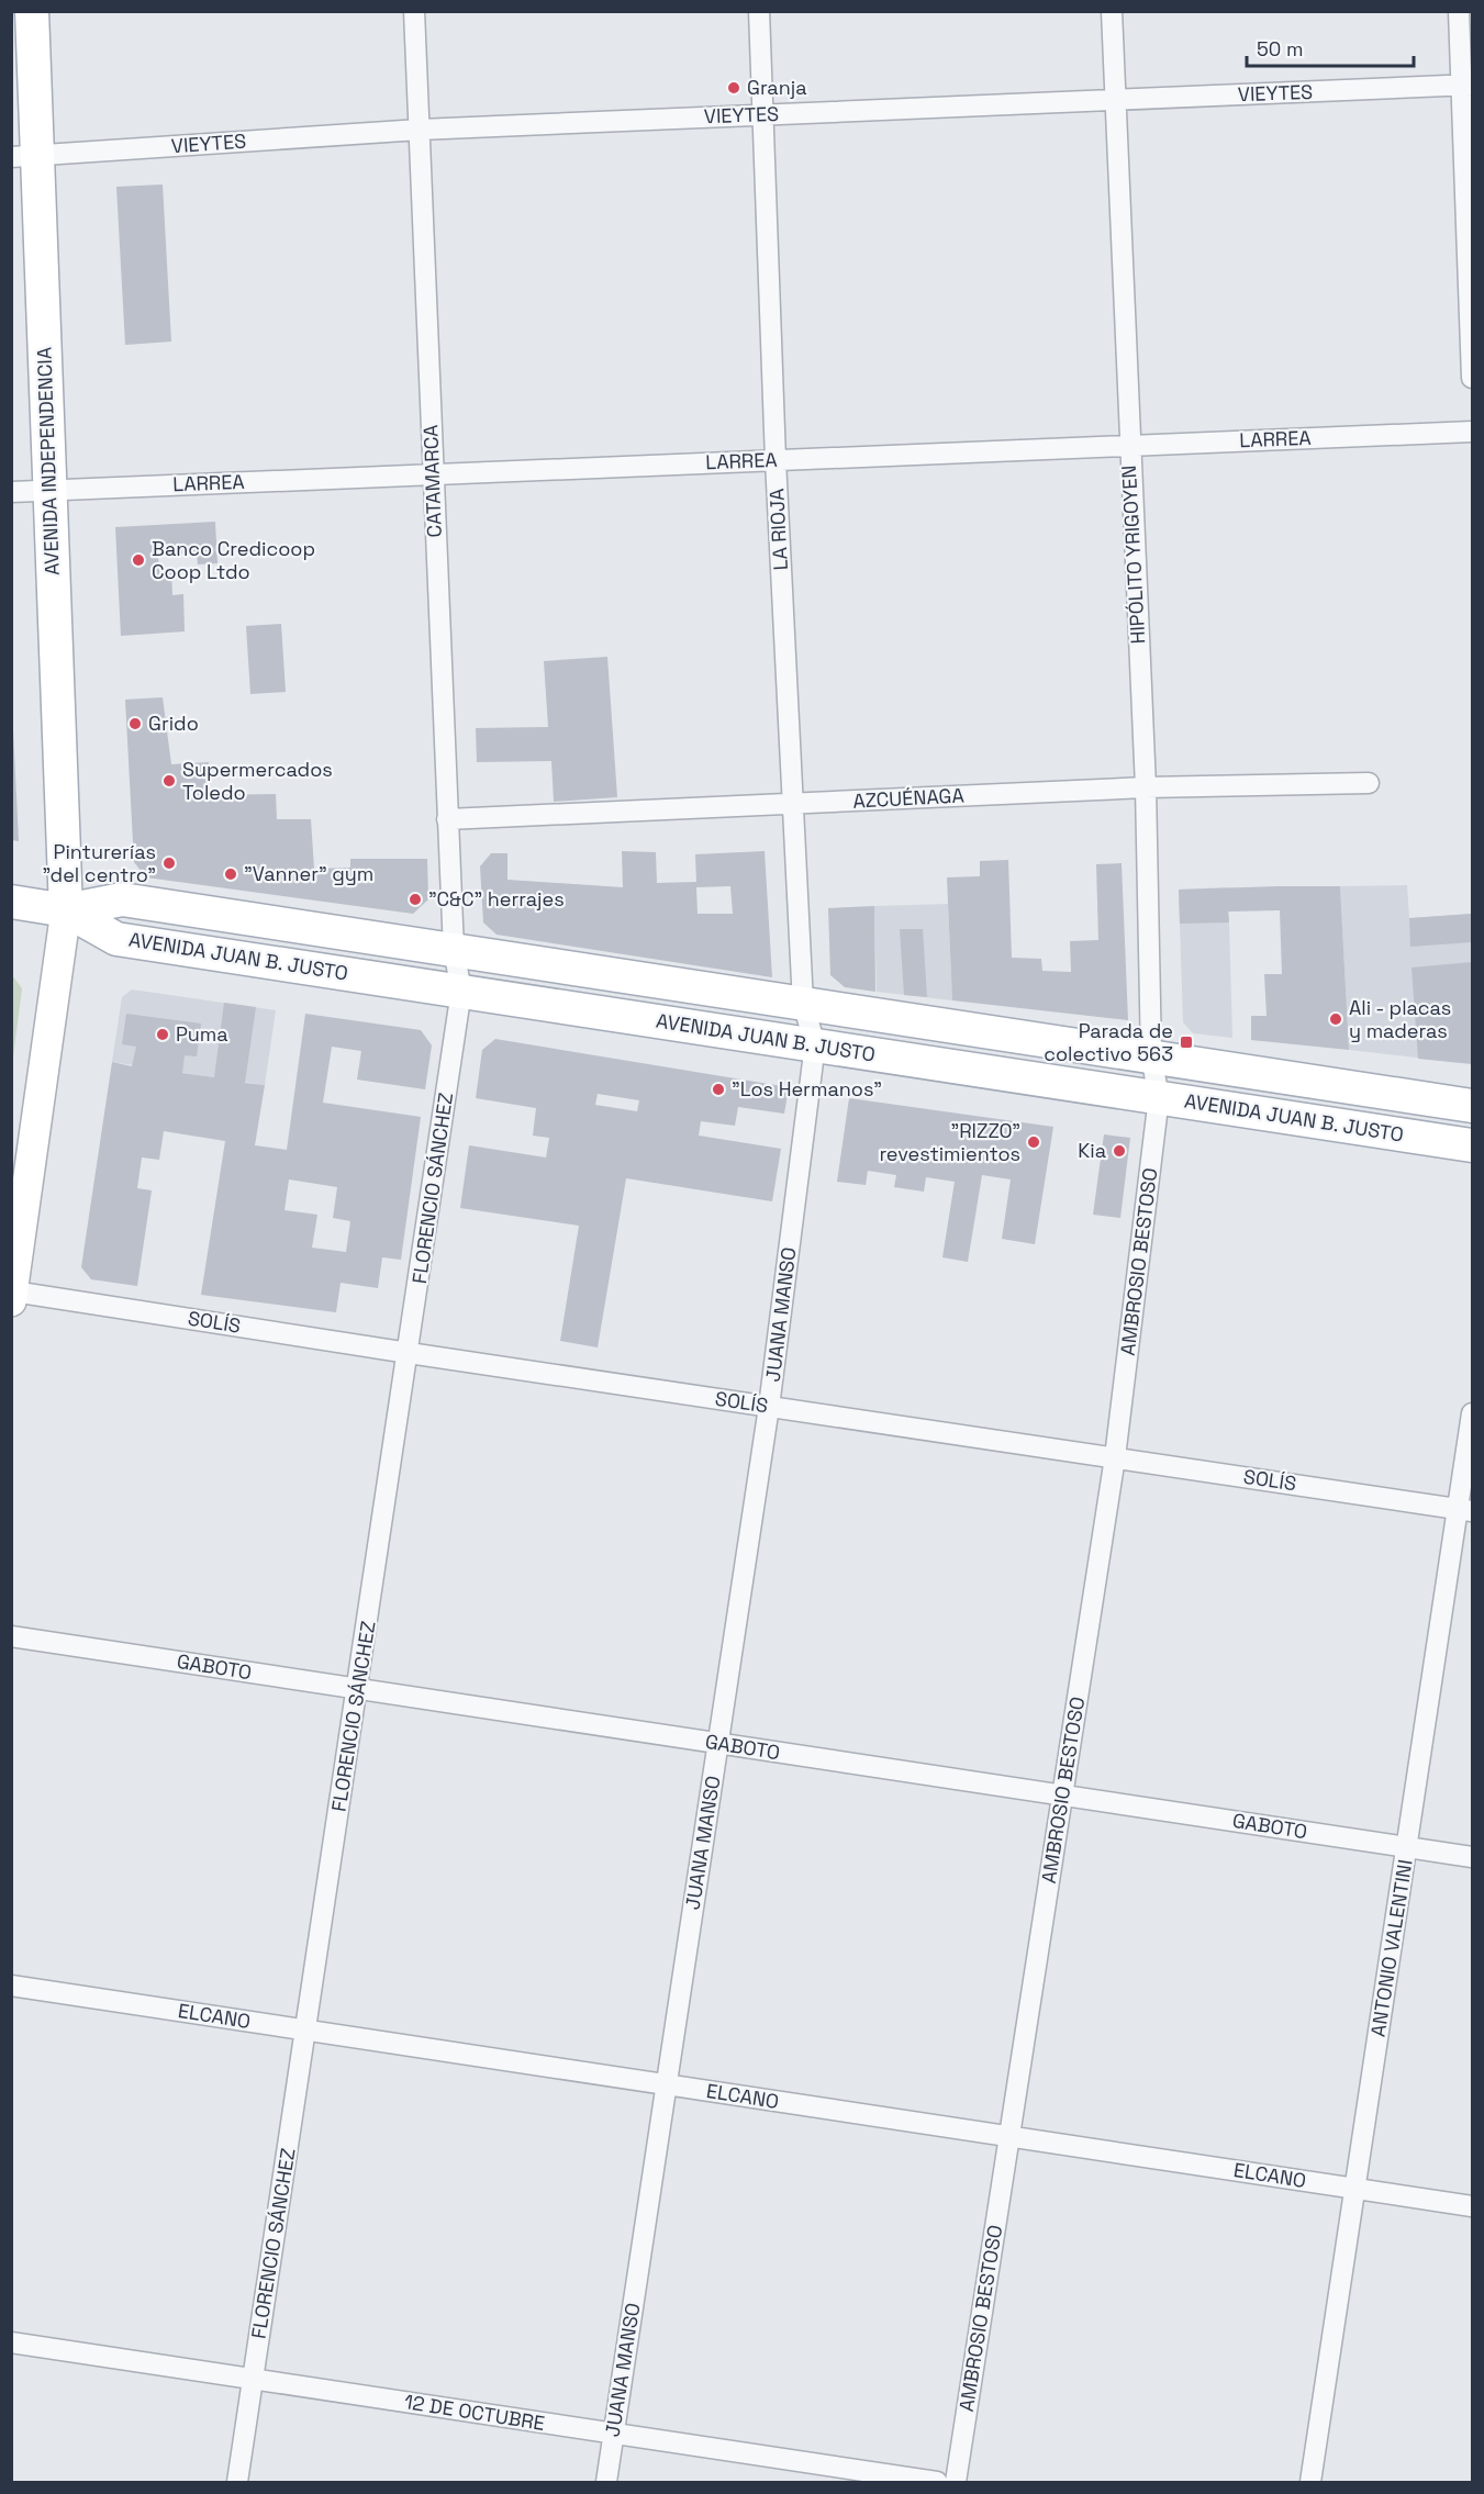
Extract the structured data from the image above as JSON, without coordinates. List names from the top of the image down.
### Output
{
  "streets": {
    "main road": ["AVENIDA INDEPENDENCIA", "AVENIDA JUAN B. JUSTO"],
    "street": [
      "VIEYTES",
      "LARREA",
      "CATAMARCA",
      "LA RIOJA",
      "HIPÓLITO YRIGOYEN",
      "AZCUÉNAGA",
      "FLORENCIO SÁNCHEZ",
      "AMBROSIO BESTOSO",
      "JUANA MANSO",
      "SOLÍS",
      "GABOTO",
      "ANTONIO VALENTINI",
      "ELCANO",
      "12 DE OCTUBRE"
    ]
  },
  "crossings": [
    ["VIEYTES", "AVENIDA INDEPENDENCIA"],
    ["VIEYTES", "CATAMARCA"],
    ["VIEYTES", "LA RIOJA"],
    ["VIEYTES", "HIPÓLITO YRIGOYEN"],
    ["LARREA", "AVENIDA INDEPENDENCIA"],
    ["LARREA", "CATAMARCA"],
    ["LARREA", "LA RIOJA"],
    ["LARREA", "HIPÓLITO YRIGOYEN"],
    ["AVENIDA INDEPENDENCIA", "AVENIDA JUAN B. JUSTO"],
    ["CATAMARCA", "AZCUÉNAGA"],
    ["CATAMARCA", "AVENIDA JUAN B. JUSTO"],
    ["CATAMARCA", "FLORENCIO SÁNCHEZ"],
    ["LA RIOJA", "AZCUÉNAGA"],
    ["LA RIOJA", "AVENIDA JUAN B. JUSTO"],
    ["LA RIOJA", "JUANA MANSO"],
    ["HIPÓLITO YRIGOYEN", "AZCUÉNAGA"],
    ["HIPÓLITO YRIGOYEN", "AVENIDA JUAN B. JUSTO"],
    ["HIPÓLITO YRIGOYEN", "AMBROSIO BESTOSO"],
    ["AVENIDA JUAN B. JUSTO", "FLORENCIO SÁNCHEZ"],
    ["AVENIDA JUAN B. JUSTO", "AMBROSIO BESTOSO"],
    ["AVENIDA JUAN B. JUSTO", "JUANA MANSO"],
    ["FLORENCIO SÁNCHEZ", "SOLÍS"],
    ["FLORENCIO SÁNCHEZ", "GABOTO"],
    ["FLORENCIO SÁNCHEZ", "ELCANO"],
    ["FLORENCIO SÁNCHEZ", "12 DE OCTUBRE"],
    ["AMBROSIO BESTOSO", "SOLÍS"],
    ["AMBROSIO BESTOSO", "GABOTO"],
    ["AMBROSIO BESTOSO", "ELCANO"],
    ["JUANA MANSO", "SOLÍS"],
    ["JUANA MANSO", "GABOTO"],
    ["JUANA MANSO", "ELCANO"],
    ["JUANA MANSO", "12 DE OCTUBRE"],
    ["SOLÍS", "ANTONIO VALENTINI"],
    ["GABOTO", "ANTONIO VALENTINI"],
    ["ANTONIO VALENTINI", "ELCANO"]
  ],
  "places": {
    "other": [
      "Granja",
      "Banco Credicoop Coop Ltdo",
      "Grido",
      "Supermercados Toledo",
      "Pinturerías \"del centro\"",
      "\"Vanner\" gym",
      "\"C&C\" herrajes",
      "Ali - placas y maderas",
      "Puma",
      "\"Los Hermanos\"",
      "\"RIZZO\" revestimientos",
      "Kia"
    ],
    "transit": ["Parada de colectivo 563"]
  },
  "scale_bar": "50 m"
}
